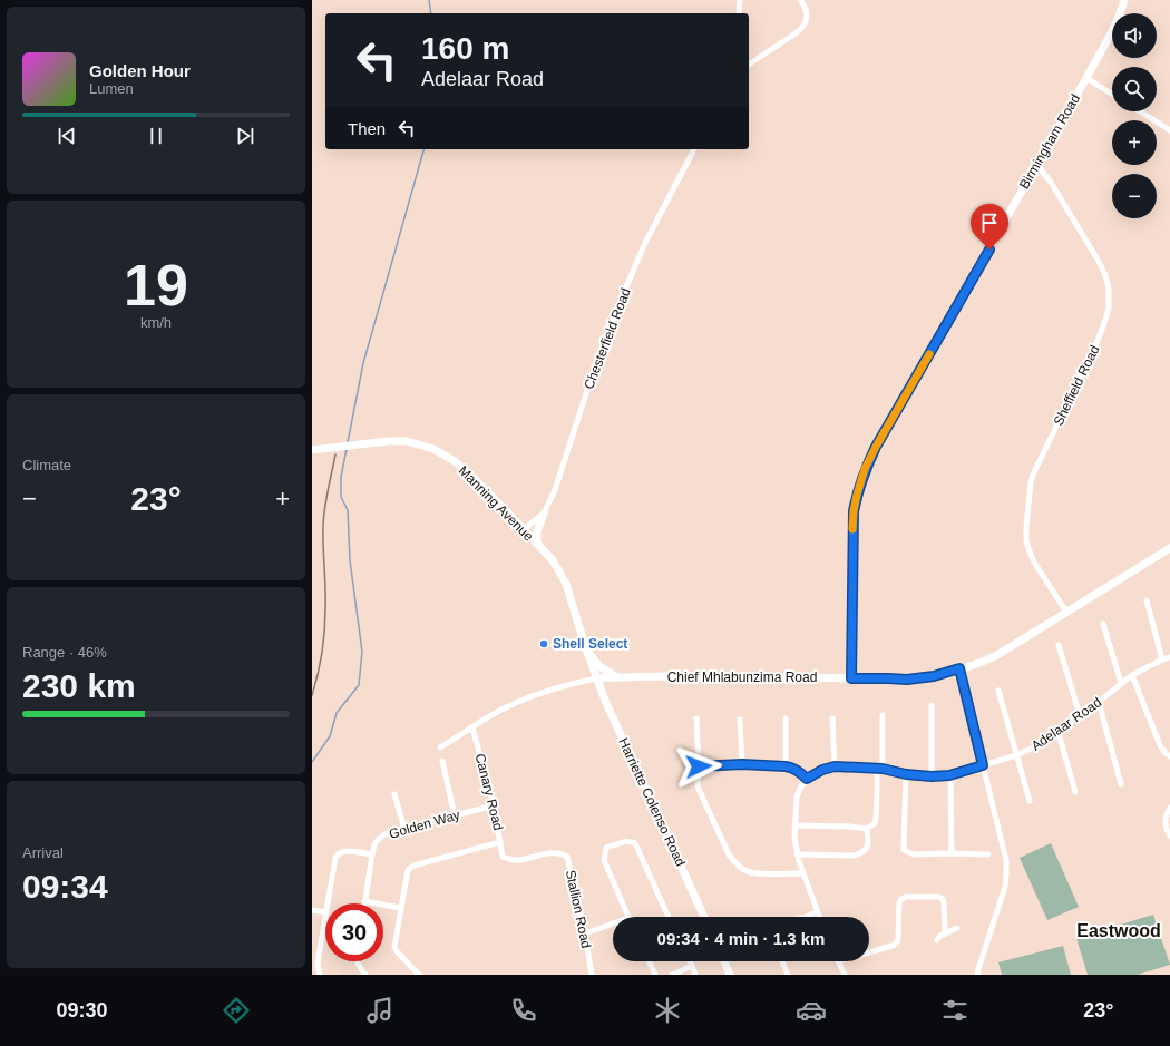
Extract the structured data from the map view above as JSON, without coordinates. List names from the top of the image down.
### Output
{
  "streets": {
    "main road": [
      "Birmingham Road",
      "Manning Avenue",
      "Chief Mhlabunzima Road",
      "Harriette Colenso Road"
    ],
    "street": [
      "Chesterfield Road",
      "Sheffield Road",
      "Adelaar Road",
      "Canary Road",
      "Golden Way",
      "Stallion Road"
    ]
  },
  "crossings": [
    ["Birmingham Road", "Sheffield Road"],
    ["Birmingham Road", "Chief Mhlabunzima Road"],
    ["Chesterfield Road", "Manning Avenue"],
    ["Sheffield Road", "Chief Mhlabunzima Road"],
    ["Manning Avenue", "Chief Mhlabunzima Road"],
    ["Manning Avenue", "Harriette Colenso Road"],
    ["Chief Mhlabunzima Road", "Harriette Colenso Road"],
    ["Canary Road", "Golden Way"],
    ["Canary Road", "Stallion Road"]
  ],
  "districts": ["Eastwood"],
  "places": ["Shell Select"],
  "page": {
    "map_buttons": ["+", "−"],
    "turn": ["160 m", "Adelaar Road"],
    "song": ["Golden Hour", "Lumen"],
    "then": "Then",
    "tile": [
      ["19", "km/h"],
      "Climate",
      ["Range · 46%", "230 km"],
      ["Arrival", "09:34"]
    ],
    "heat": ["−", "23°", "+"],
    "limit": "30",
    "trip": "09:34 · 4 min · 1.3 km",
    "tabs": ["09:30", "23°"]
  }
}
